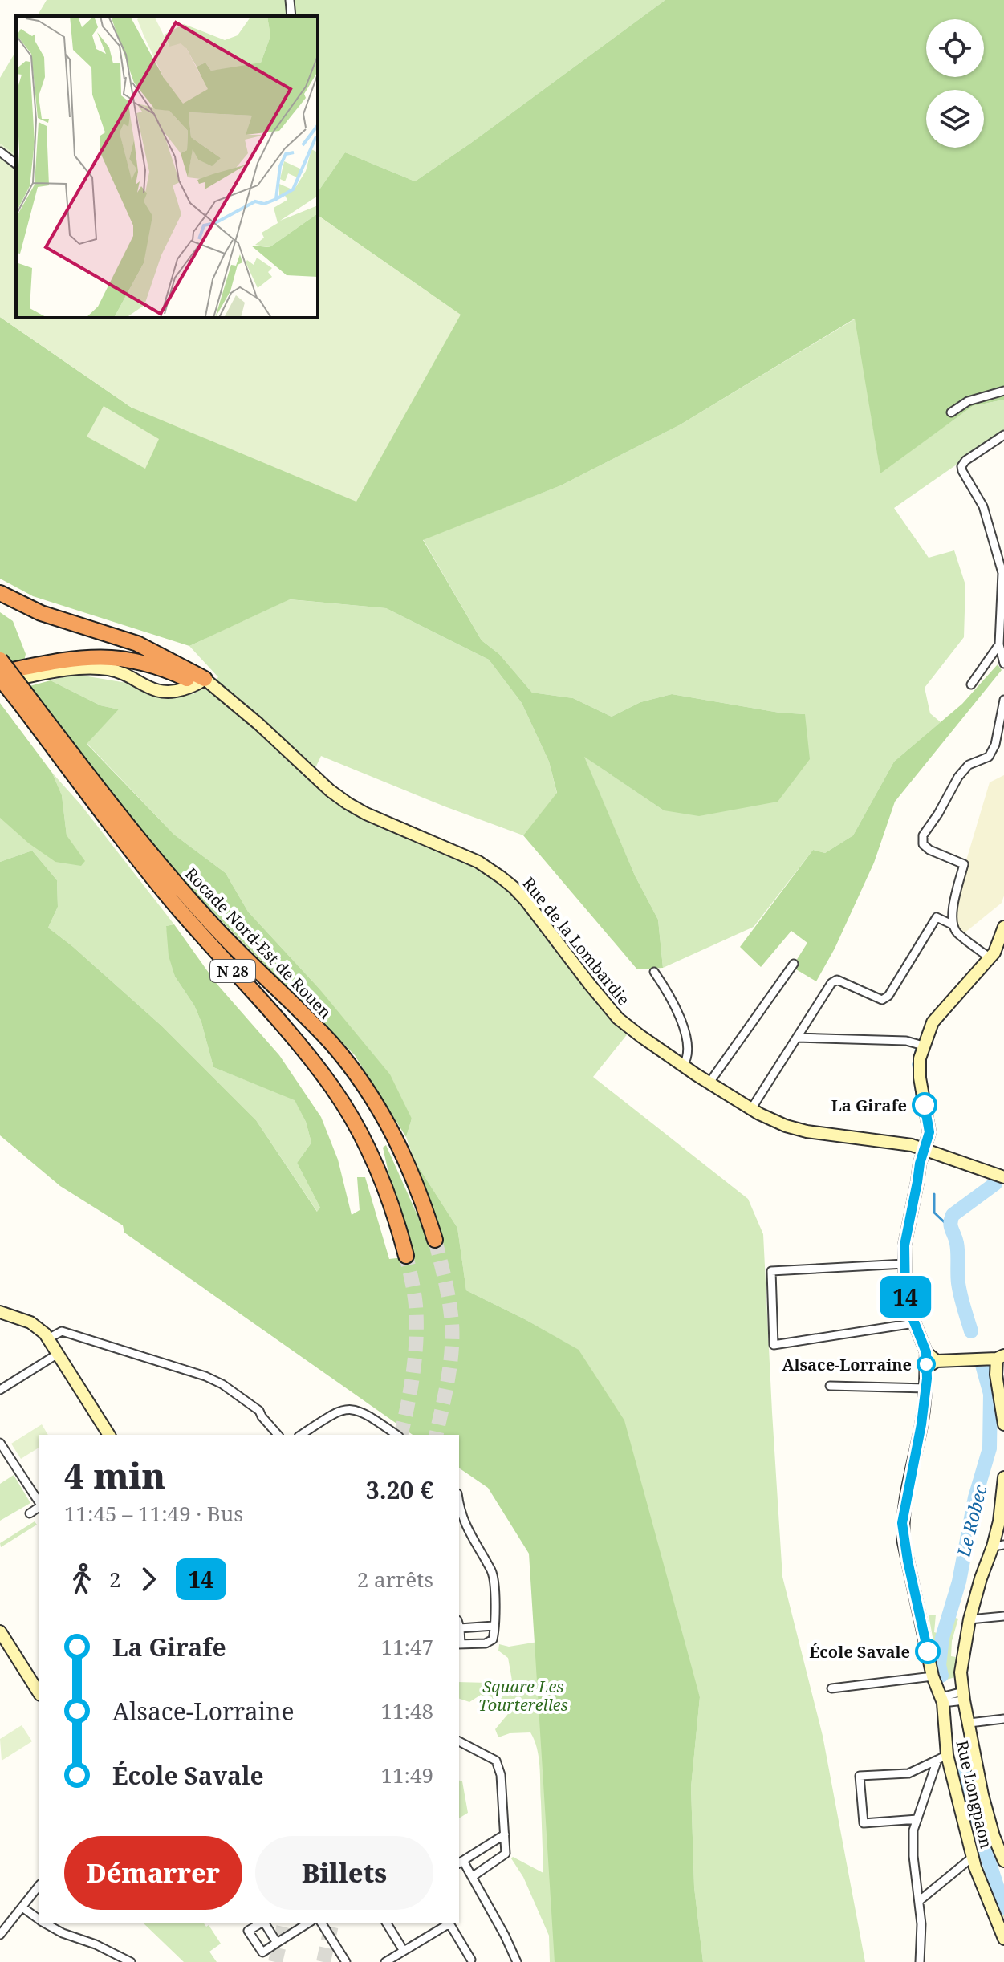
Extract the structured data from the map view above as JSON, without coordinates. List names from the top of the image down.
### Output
{
  "streets": {
    "highway": ["Rocade Nord-Est de Rouen", "N 28"],
    "street": ["Rue de la Lombardie", "Rue Longpaon"]
  },
  "water": ["Le Robec"],
  "parks": ["Square Les Tourterelles"],
  "places": ["La Girafe", "Alsace-Lorraine", "École Savale"],
  "lines": ["bus line 14"],
  "page": {
    "on_map": "14",
    "heading": ["4 min", "11:45 – 11:49 · Bus", "3.20 €"],
    "legs": ["2", "14", "2 arrêts"],
    "list": [
      {
        "name": "La Girafe",
        "value": "11:47"
      },
      {
        "name": "Alsace-Lorraine",
        "value": "11:48"
      },
      {
        "name": "École Savale",
        "value": "11:49"
      }
    ],
    "buttons": ["Démarrer", "Billets"]
  }
}
